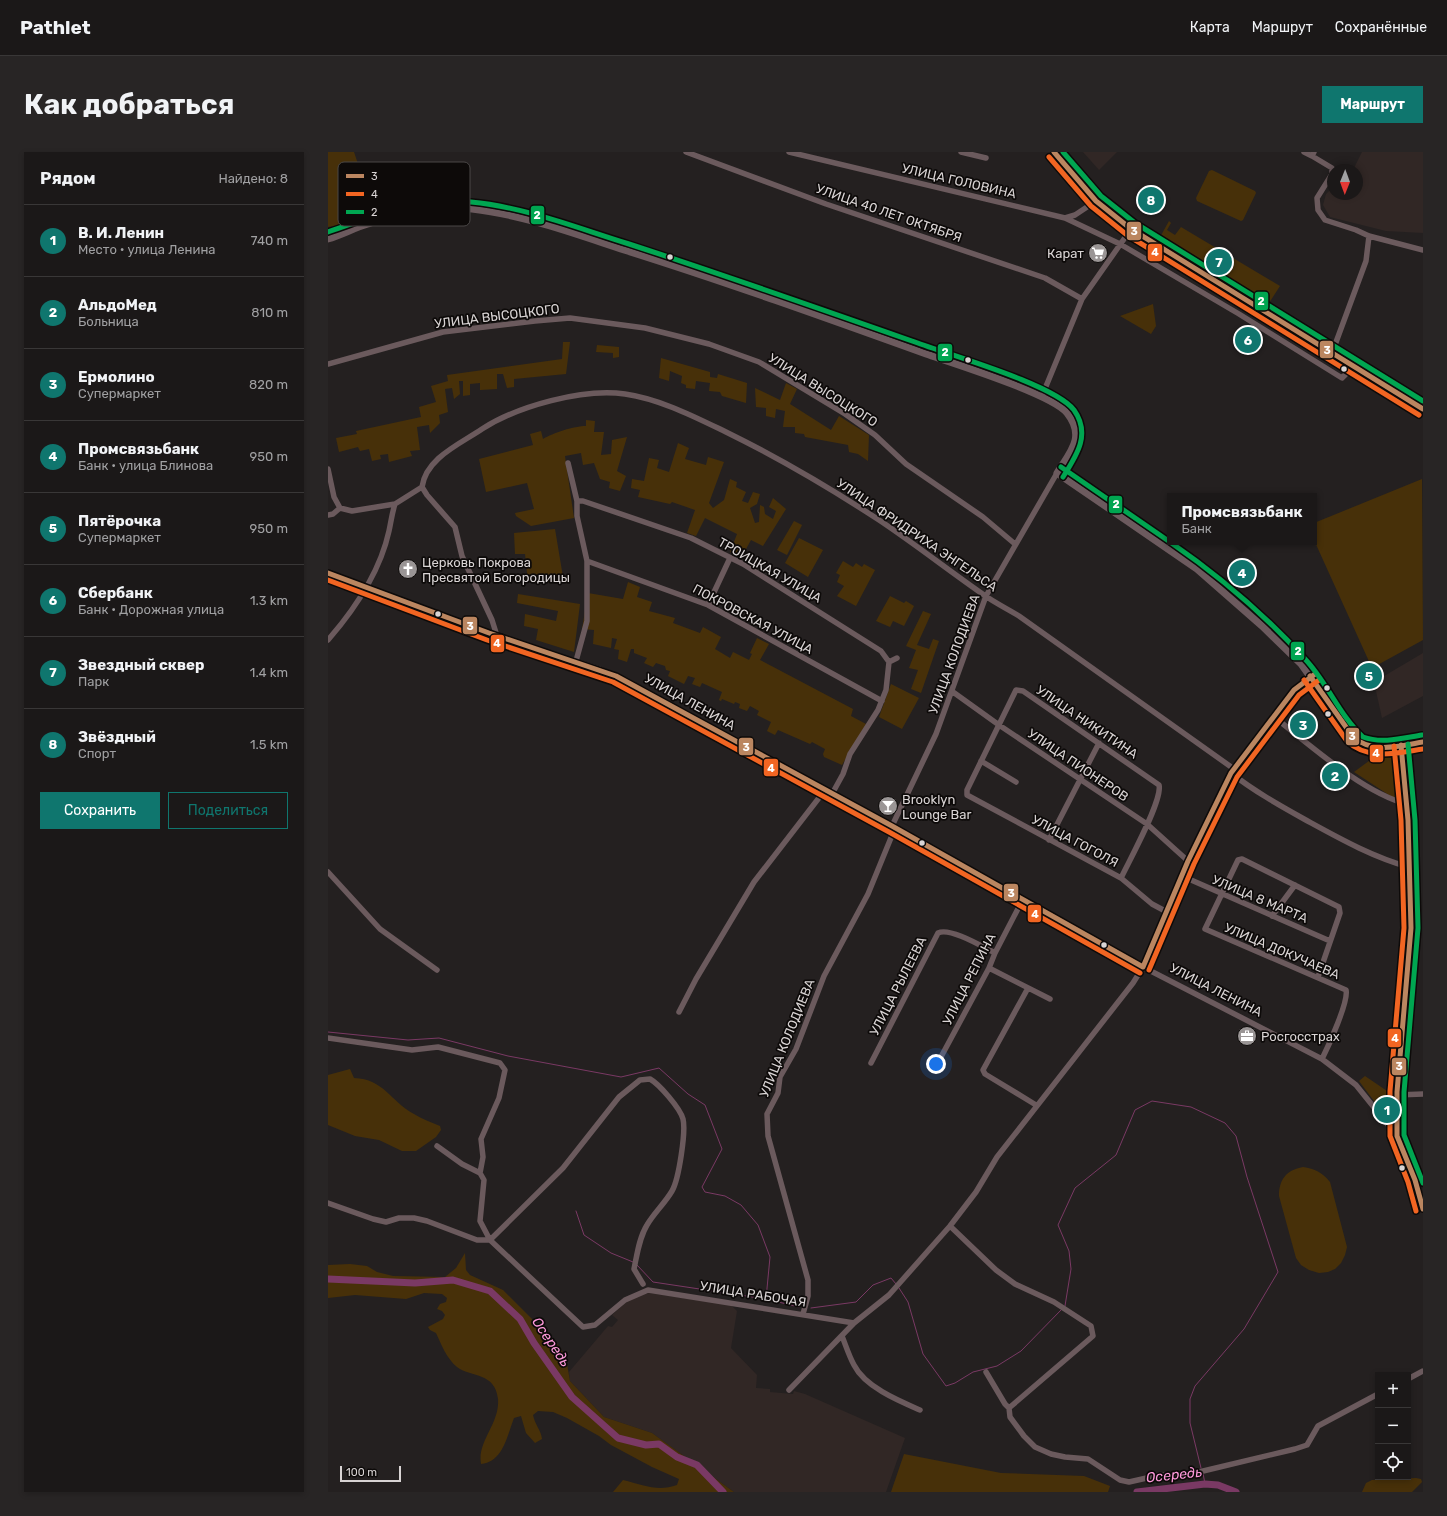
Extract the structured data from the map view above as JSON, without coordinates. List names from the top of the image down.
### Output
{
  "streets": {
    "main road": ["УЛИЦА ЛЕНИНА"],
    "street": [
      "УЛИЦА ГОЛОВИНА",
      "УЛИЦА 40 ЛЕТ ОКТЯБРЯ",
      "УЛИЦА ВЫСОЦКОГО",
      "УЛИЦА ФРИДРИХА ЭНГЕЛЬСА",
      "ТРОИЦКАЯ УЛИЦА",
      "ПОКРОВСКАЯ УЛИЦА",
      "УЛИЦА КОЛОДИЕВА",
      "УЛИЦА НИКИТИНА",
      "УЛИЦА ПИОНЕРОВ",
      "УЛИЦА ГОГОЛЯ",
      "УЛИЦА 8 МАРТА",
      "УЛИЦА ДОКУЧАЕВА",
      "УЛИЦА РЕПИНА",
      "УЛИЦА РЫЛЕЕВА",
      "УЛИЦА РАБОЧАЯ"
    ]
  },
  "crossings": [
    ["УЛИЦА ВЫСОЦКОГО", "УЛИЦА КОЛОДИЕВА"],
    ["УЛИЦА ФРИДРИХА ЭНГЕЛЬСА", "УЛИЦА КОЛОДИЕВА"],
    ["УЛИЦА КОЛОДИЕВА", "УЛИЦА ЛЕНИНА"],
    ["УЛИЦА КОЛОДИЕВА", "УЛИЦА ПИОНЕРОВ"],
    ["УЛИЦА КОЛОДИЕВА", "УЛИЦА РАБОЧАЯ"],
    ["УЛИЦА ЛЕНИНА", "УЛИЦА ДОКУЧАЕВА"],
    ["УЛИЦА ЛЕНИНА", "УЛИЦА РЕПИНА"],
    ["УЛИЦА НИКИТИНА", "УЛИЦА ПИОНЕРОВ"],
    ["УЛИЦА НИКИТИНА", "УЛИЦА ГОГОЛЯ"],
    ["УЛИЦА 8 МАРТА", "УЛИЦА ДОКУЧАЕВА"],
    ["УЛИЦА РЕПИНА", "УЛИЦА РЫЛЕЕВА"]
  ],
  "water": ["Осередь"],
  "places": {
    "supermarket": ["Карат"],
    "church": ["Церковь Покрова Пресвятой Богородицы"],
    "bar": ["Brooklyn Lounge Bar"],
    "office": ["Росгосстрах"]
  },
  "lines": ["transit line 3", "transit line 2", "transit line 4"],
  "legend": ["3", "4", "2"],
  "scale_bar": "100 m",
  "north": "bottom",
  "page": {
    "header": "Pathlet",
    "nav": ["Карта", "Маршрут", "Сохранённые"],
    "buttons": [
      "Маршрут",
      ["Сохранить", "Поделиться"]
    ],
    "title": "Как добраться",
    "heading": ["Рядом", "Найдено: 8"],
    "pins": [
      "8",
      "7",
      "6",
      "4",
      "5",
      "3",
      "2",
      "1"
    ],
    "list": [
      {
        "mark": "1",
        "name": "В. И. Ленин",
        "note": "Место · улица Ленина",
        "value": "740 m"
      },
      {
        "mark": "2",
        "name": "АльдоМед",
        "note": "Больница",
        "value": "810 m"
      },
      {
        "mark": "3",
        "name": "Ермолино",
        "note": "Супермаркет",
        "value": "820 m"
      },
      {
        "mark": "4",
        "name": "Промсвязьбанк",
        "note": "Банк · улица Блинова",
        "value": "950 m"
      },
      {
        "mark": "5",
        "name": "Пятёрочка",
        "note": "Супермаркет",
        "value": "950 m"
      },
      {
        "mark": "6",
        "name": "Сбербанк",
        "note": "Банк · Дорожная улица",
        "value": "1.3 km"
      },
      {
        "mark": "7",
        "name": "Звездный сквер",
        "note": "Парк",
        "value": "1.4 km"
      },
      {
        "mark": "8",
        "name": "Звёздный",
        "note": "Спорт",
        "value": "1.5 km"
      }
    ],
    "popup": ["Промсвязьбанк", "Банк"],
    "map_buttons": ["+", "−"],
    "scale": "100 m"
  }
}
